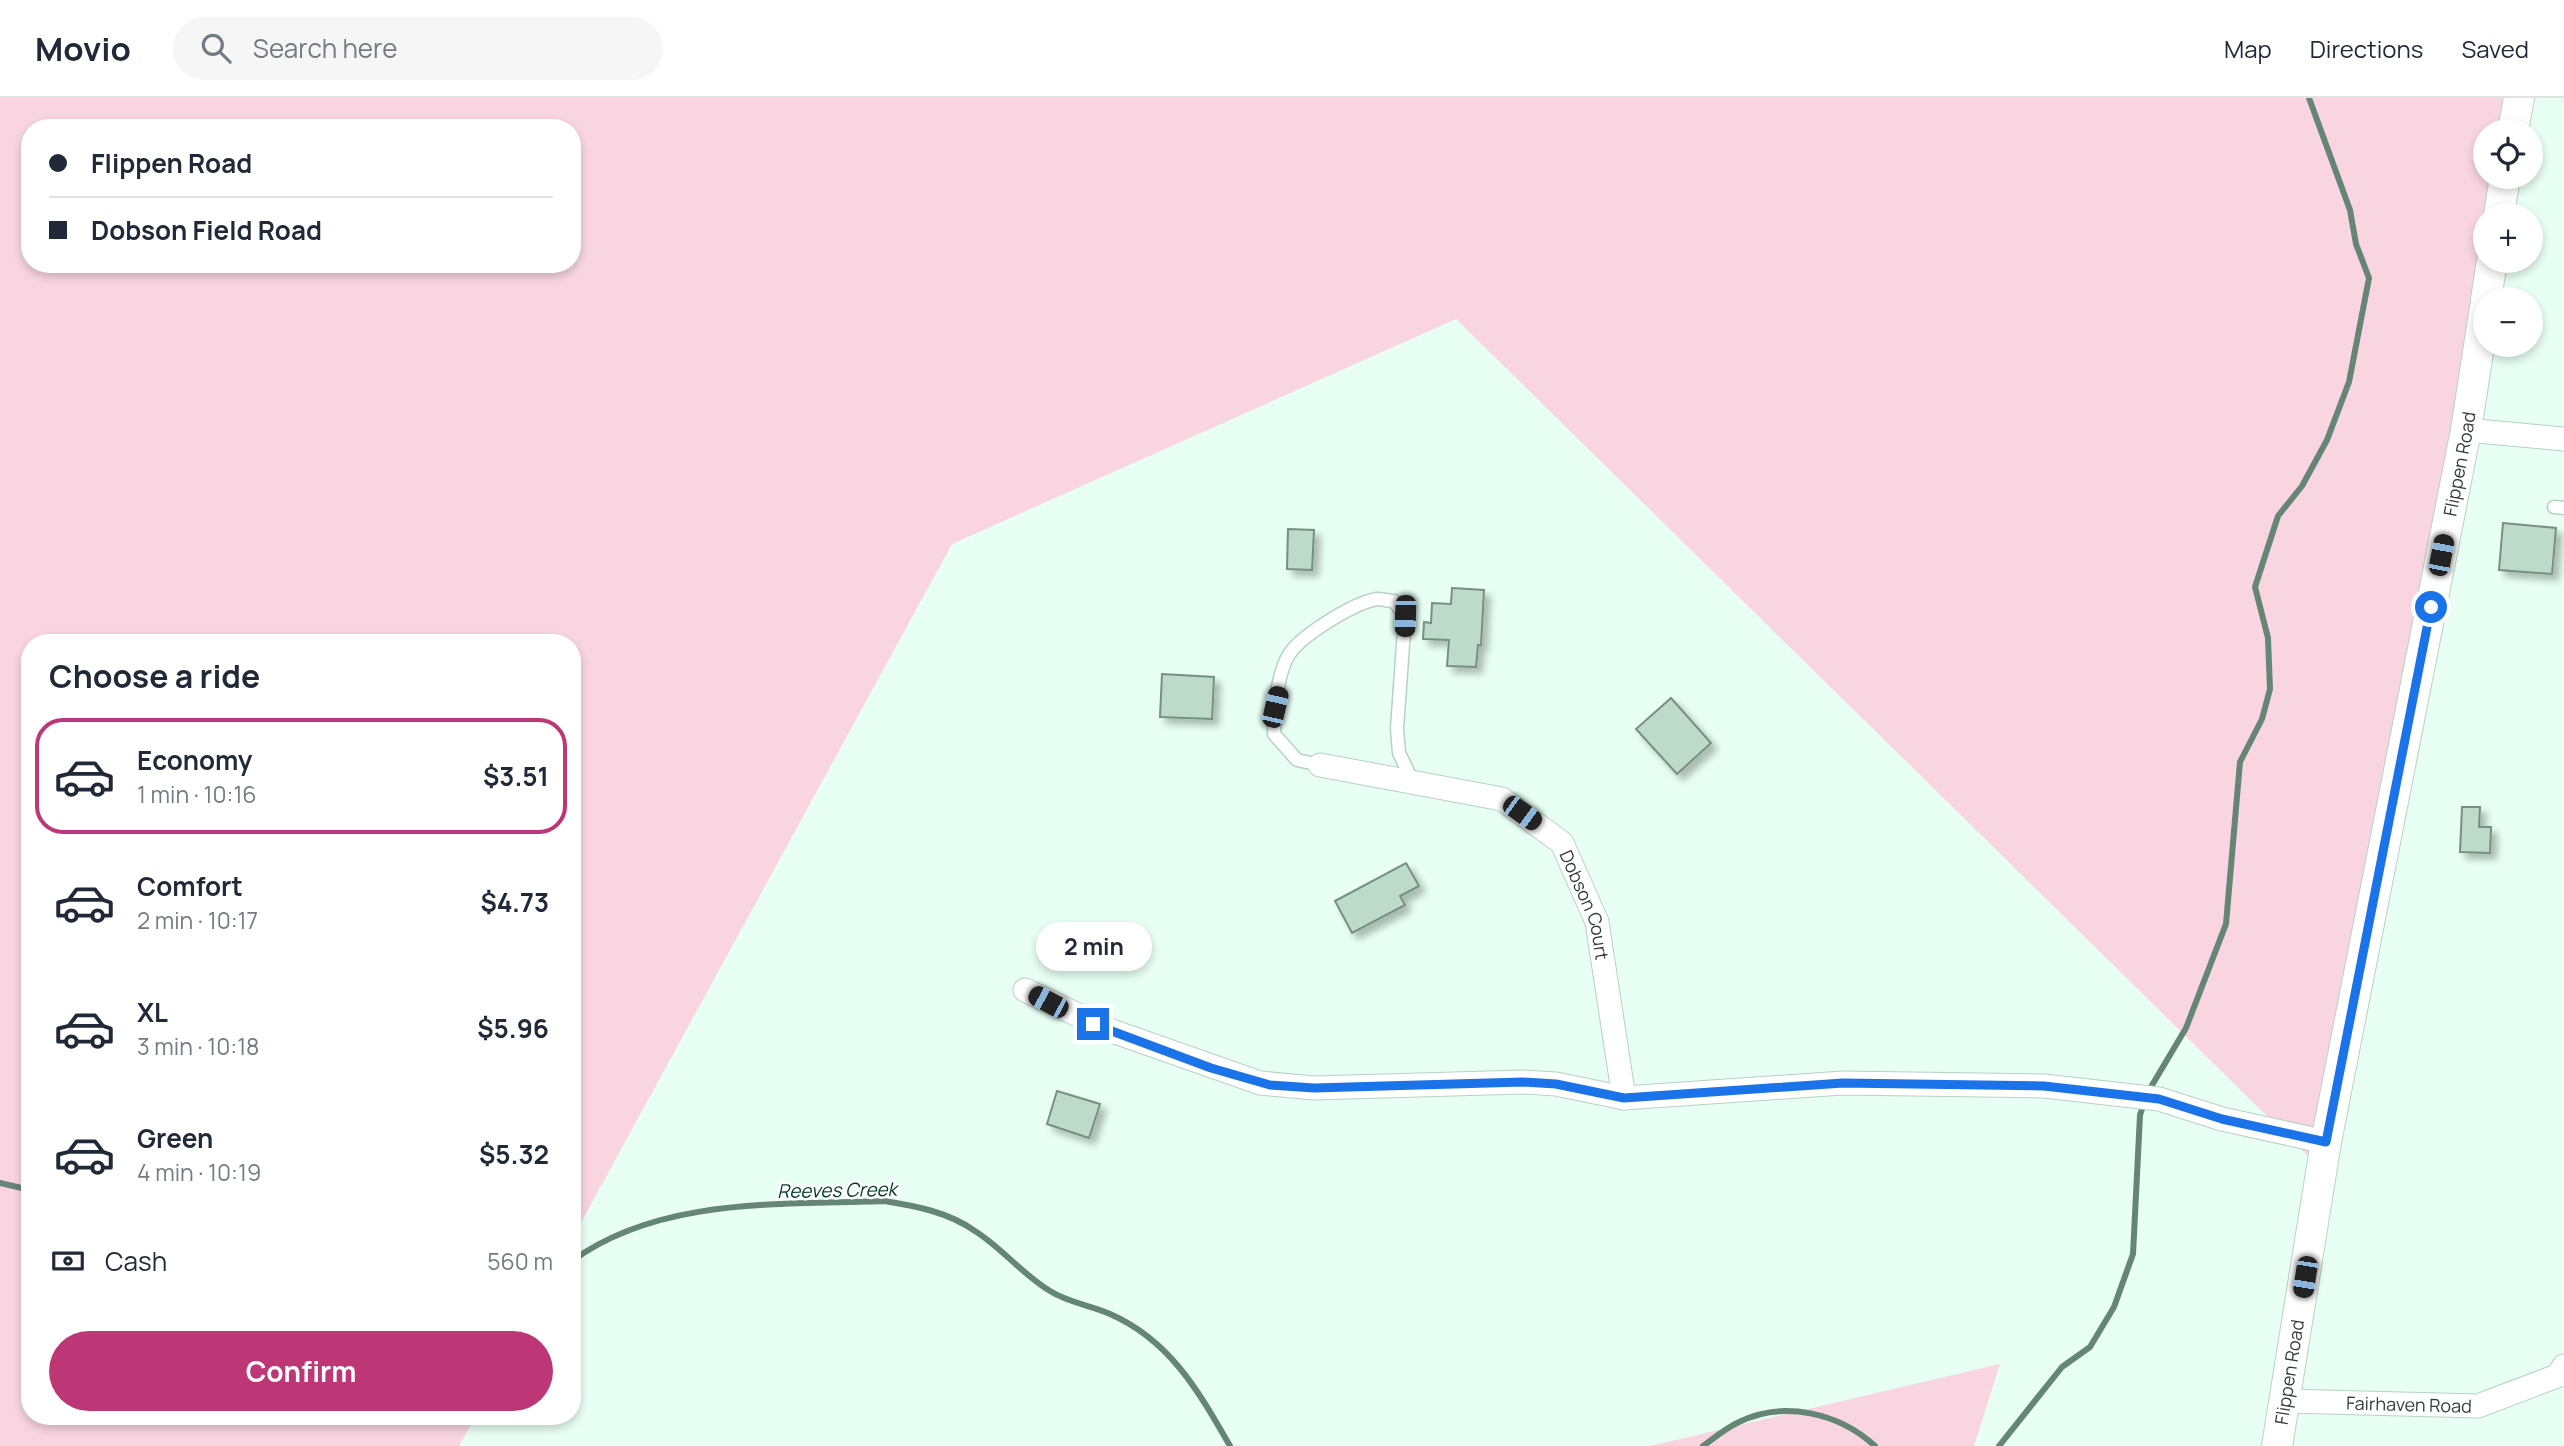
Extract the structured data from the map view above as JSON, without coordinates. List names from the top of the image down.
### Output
{
  "streets": {
    "street": ["Flippen Road", "Dobson Court", "Fairhaven Road"]
  },
  "crossings": [
    ["Flippen Road", "Fairhaven Road"]
  ],
  "water": ["Reeves Creek"],
  "page": {
    "header": "Movio",
    "search": "Search here",
    "nav": ["Map", "Directions", "Saved"],
    "map_buttons": ["+", "−"],
    "banner": ["Flippen Road", "Dobson Field Road"],
    "heading": "Choose a ride",
    "list": [
      {
        "name": "Economy",
        "note": "1 min · 10:16",
        "value": "$3.51"
      },
      {
        "name": "Comfort",
        "note": "2 min · 10:17",
        "value": "$4.73"
      },
      {
        "name": "XL",
        "note": "3 min · 10:18",
        "value": "$5.96"
      },
      {
        "name": "Green",
        "note": "4 min · 10:19",
        "value": "$5.32"
      }
    ],
    "bubble": "2 min",
    "pay": ["Cash", "560 m"],
    "buttons": "Confirm"
  }
}
